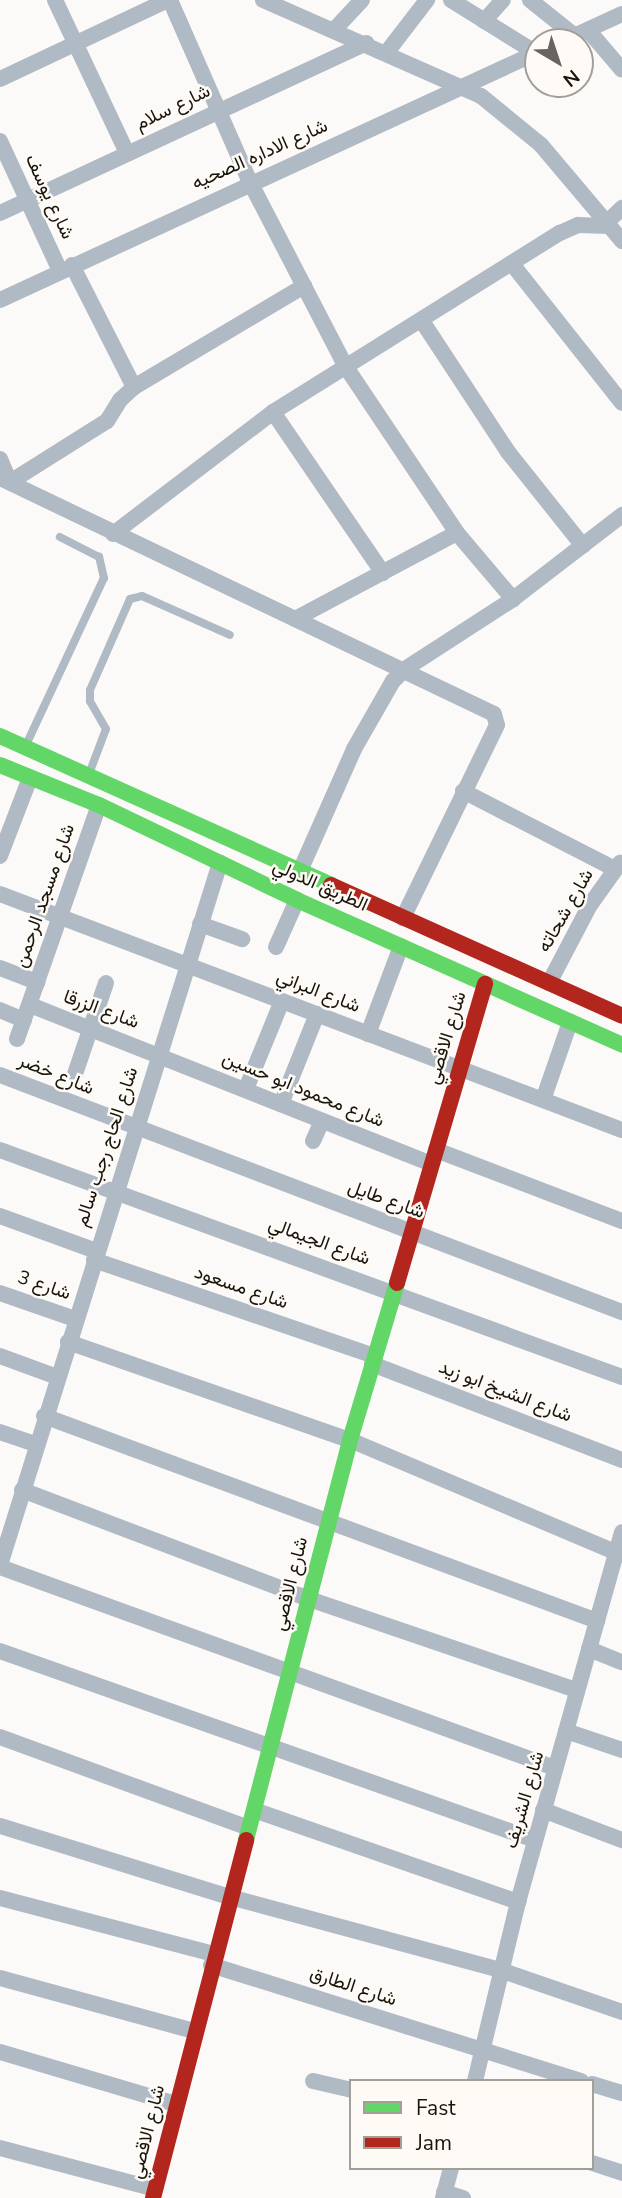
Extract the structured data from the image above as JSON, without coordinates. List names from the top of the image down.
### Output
{
  "streets": {
    "street": [
      "شارع سلام",
      "شارع الاداره الصحيه",
      "شارع يوسف",
      "الطريق الدولي",
      "شارع مسجد الرحمن",
      "شارع شحاته",
      "شارع البراني",
      "شارع الزرقا",
      "شارع الاقصي",
      "شارع خضر",
      "شارع محمود ابو حسين",
      "شارع الحاج رجب سالم",
      "شارع طايل",
      "شارع الجيمالي",
      "شارع 3",
      "شارع مسعود",
      "شارع الشيخ ابو زيد",
      "شارع الشريف",
      "شارع الطارق"
    ]
  },
  "crossings": [
    ["شارع سلام", "شارع يوسف"],
    ["شارع الاداره الصحيه", "شارع يوسف"],
    ["الطريق الدولي", "شارع مسجد الرحمن"],
    ["الطريق الدولي", "شارع شحاته"],
    ["الطريق الدولي", "شارع الاقصي"],
    ["الطريق الدولي", "شارع الحاج رجب سالم"],
    ["شارع مسجد الرحمن", "شارع البراني"],
    ["شارع مسجد الرحمن", "شارع الزرقا"],
    ["شارع البراني", "شارع الاقصي"],
    ["شارع البراني", "شارع الحاج رجب سالم"],
    ["شارع الزرقا", "شارع محمود ابو حسين"],
    ["شارع الزرقا", "شارع الحاج رجب سالم"],
    ["شارع الاقصي", "شارع محمود ابو حسين"],
    ["شارع الاقصي", "شارع طايل"],
    ["شارع الاقصي", "شارع الجيمالي"],
    ["شارع الاقصي", "شارع مسعود"],
    ["شارع الاقصي", "شارع الشيخ ابو زيد"],
    ["شارع الاقصي", "شارع الطارق"],
    ["شارع خضر", "شارع الحاج رجب سالم"],
    ["شارع خضر", "شارع طايل"],
    ["شارع محمود ابو حسين", "شارع الحاج رجب سالم"],
    ["شارع الحاج رجب سالم", "شارع طايل"],
    ["شارع الحاج رجب سالم", "شارع الجيمالي"],
    ["شارع الحاج رجب سالم", "شارع 3"],
    ["شارع الحاج رجب سالم", "شارع مسعود"],
    ["شارع مسعود", "شارع الشيخ ابو زيد"],
    ["شارع الشريف", "شارع الطارق"]
  ],
  "legend": ["Fast", "Jam"],
  "north": "bottom right"
}
